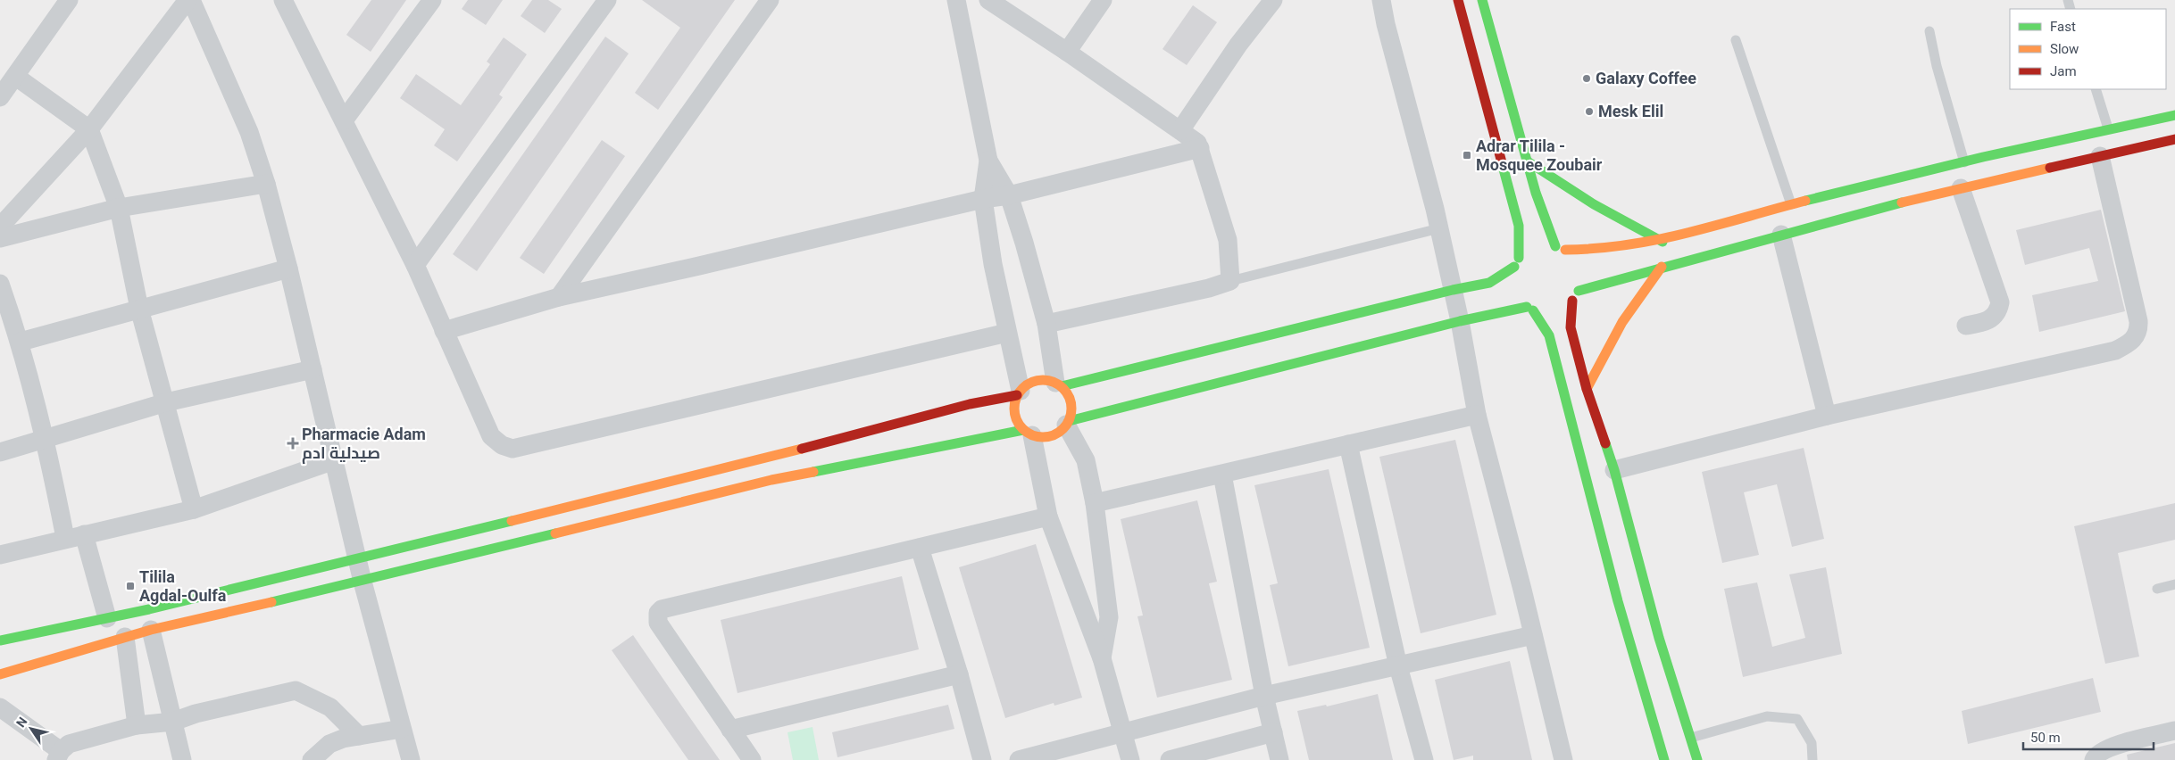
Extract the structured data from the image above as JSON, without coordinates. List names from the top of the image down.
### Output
{
  "places": {
    "other": ["Galaxy Coffee", "Mesk Elil"],
    "transit": ["Adrar Tilila - Mosquee Zoubair", "Tilila Agdal-Oulfa"],
    "health": ["Pharmacie Adam صيدلية ادم"]
  },
  "legend": ["Fast", "Slow", "Jam"],
  "scale_bar": "50 m",
  "north": "top left"
}
